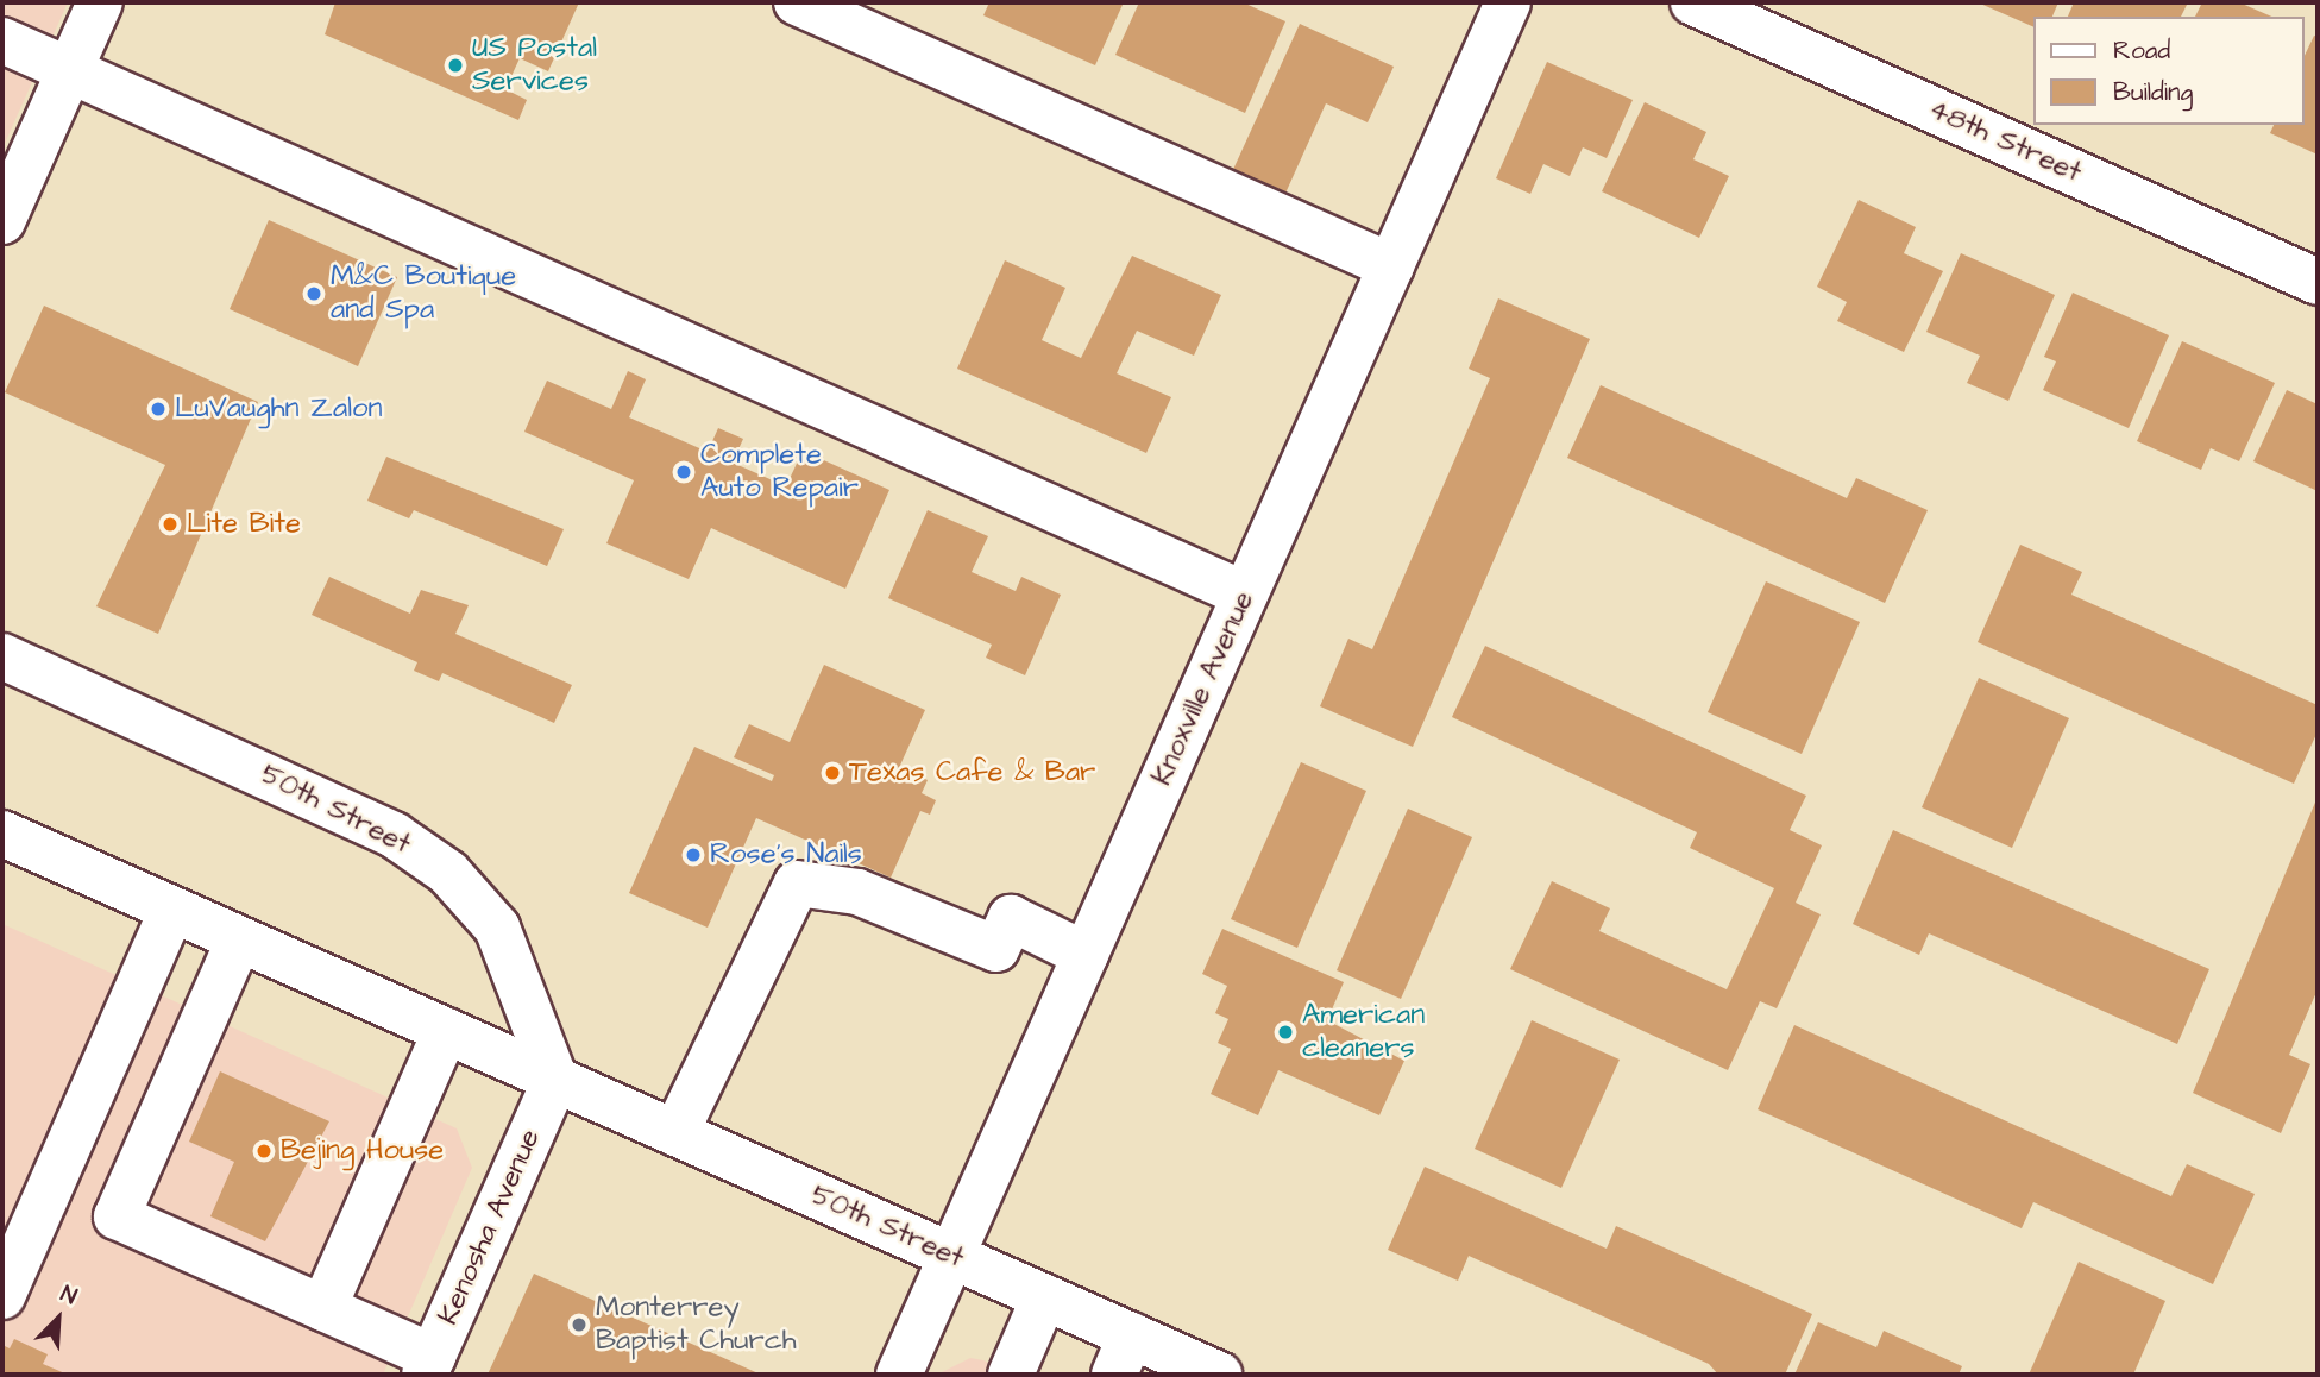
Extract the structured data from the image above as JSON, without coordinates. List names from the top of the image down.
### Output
{
  "streets": {
    "street": [
      "48th Street",
      "Knoxville Avenue",
      "50th Street",
      "Kenosha Avenue"
    ]
  },
  "crossings": [
    ["Knoxville Avenue", "50th Street"],
    ["50th Street", "Kenosha Avenue"]
  ],
  "places": [
    "US Postal Services",
    "M&C Boutique and Spa",
    "LuVaughn Zalon",
    "Complete Auto Repair",
    "Lite Bite",
    "Texas Cafe & Bar",
    "Rose's Nails",
    "American cleaners",
    "Bejing House",
    "Monterrey Baptist Church"
  ],
  "legend": ["Road", "Building"],
  "north": "top right"
}
